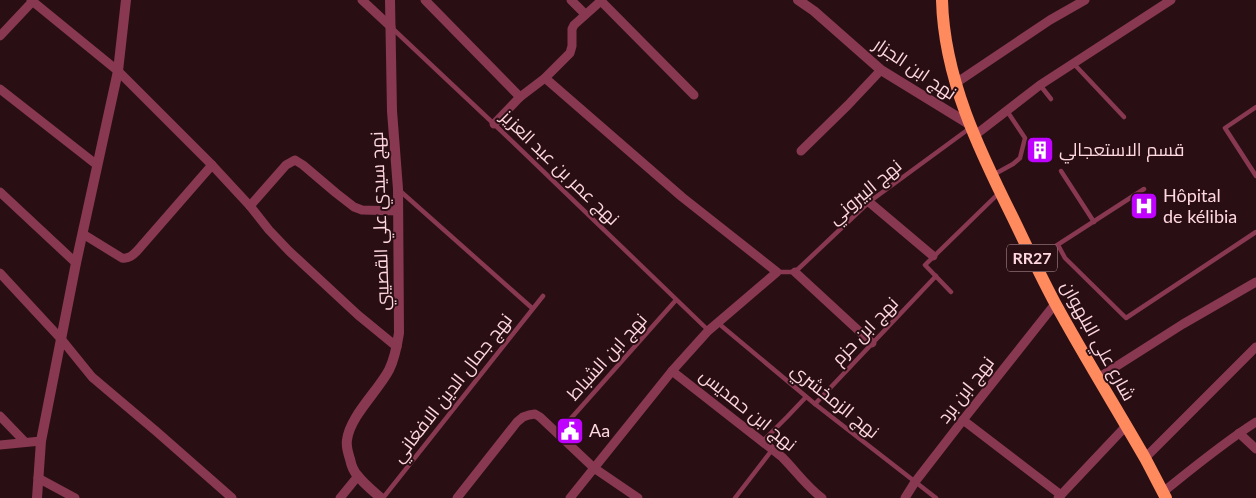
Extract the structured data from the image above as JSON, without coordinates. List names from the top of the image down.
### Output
{
  "streets": {
    "main road": ["RR27", "شارع علي البلهوان"],
    "street": [
      "نهج ابن الجزار",
      "نهج سيدي علي القصيبي",
      "نهج ابن برد",
      "نهج ابن حمديس"
    ],
    "lane": [
      "نهج عمر بن عبد العزيز",
      "نهج البيروني",
      "نهج ابن حزم",
      "نهج ابن الشباط",
      "نهج جمال الدين الافغاني",
      "نهج الزمخشري"
    ]
  },
  "crossings": [
    ["نهج ابن الجزار", "نهج البيروني"],
    ["نهج ابن الجزار", "شارع علي البلهوان"],
    ["نهج عمر بن عبد العزيز", "نهج سيدي علي القصيبي"],
    ["نهج عمر بن عبد العزيز", "نهج ابن الشباط"],
    ["نهج البيروني", "شارع علي البلهوان"],
    ["نهج ابن حزم", "نهج الزمخشري"],
    ["شارع علي البلهوان", "نهج ابن برد"],
    ["نهج ابن برد", "نهج الزمخشري"]
  ],
  "places": {
    "building": ["قسم الاستعجالي"],
    "hospital": ["Hôpital de kélibia"],
    "public building": ["Aa"]
  }
}
